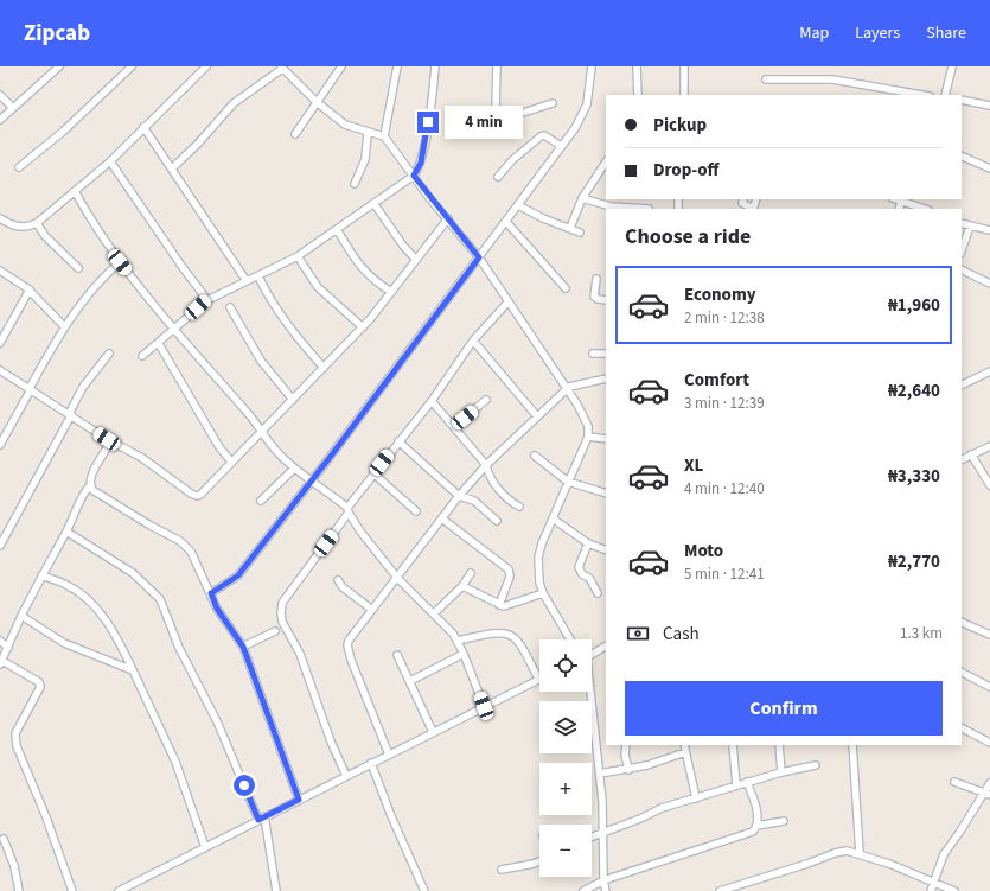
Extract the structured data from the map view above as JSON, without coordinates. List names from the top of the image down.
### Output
{
  "page": {
    "header": "Zipcab",
    "nav": ["Map", "Layers", "Share"],
    "banner": ["Pickup", "Drop-off"],
    "bubble": "4 min",
    "heading": "Choose a ride",
    "list": [
      {
        "name": "Economy",
        "note": "2 min · 12:38",
        "value": "₦1,960"
      },
      {
        "name": "Comfort",
        "note": "3 min · 12:39",
        "value": "₦2,640"
      },
      {
        "name": "XL",
        "note": "4 min · 12:40",
        "value": "₦3,330"
      },
      {
        "name": "Moto",
        "note": "5 min · 12:41",
        "value": "₦2,770"
      }
    ],
    "pay": ["Cash", "1.3 km"],
    "map_buttons": ["+", "−"],
    "buttons": "Confirm"
  }
}
